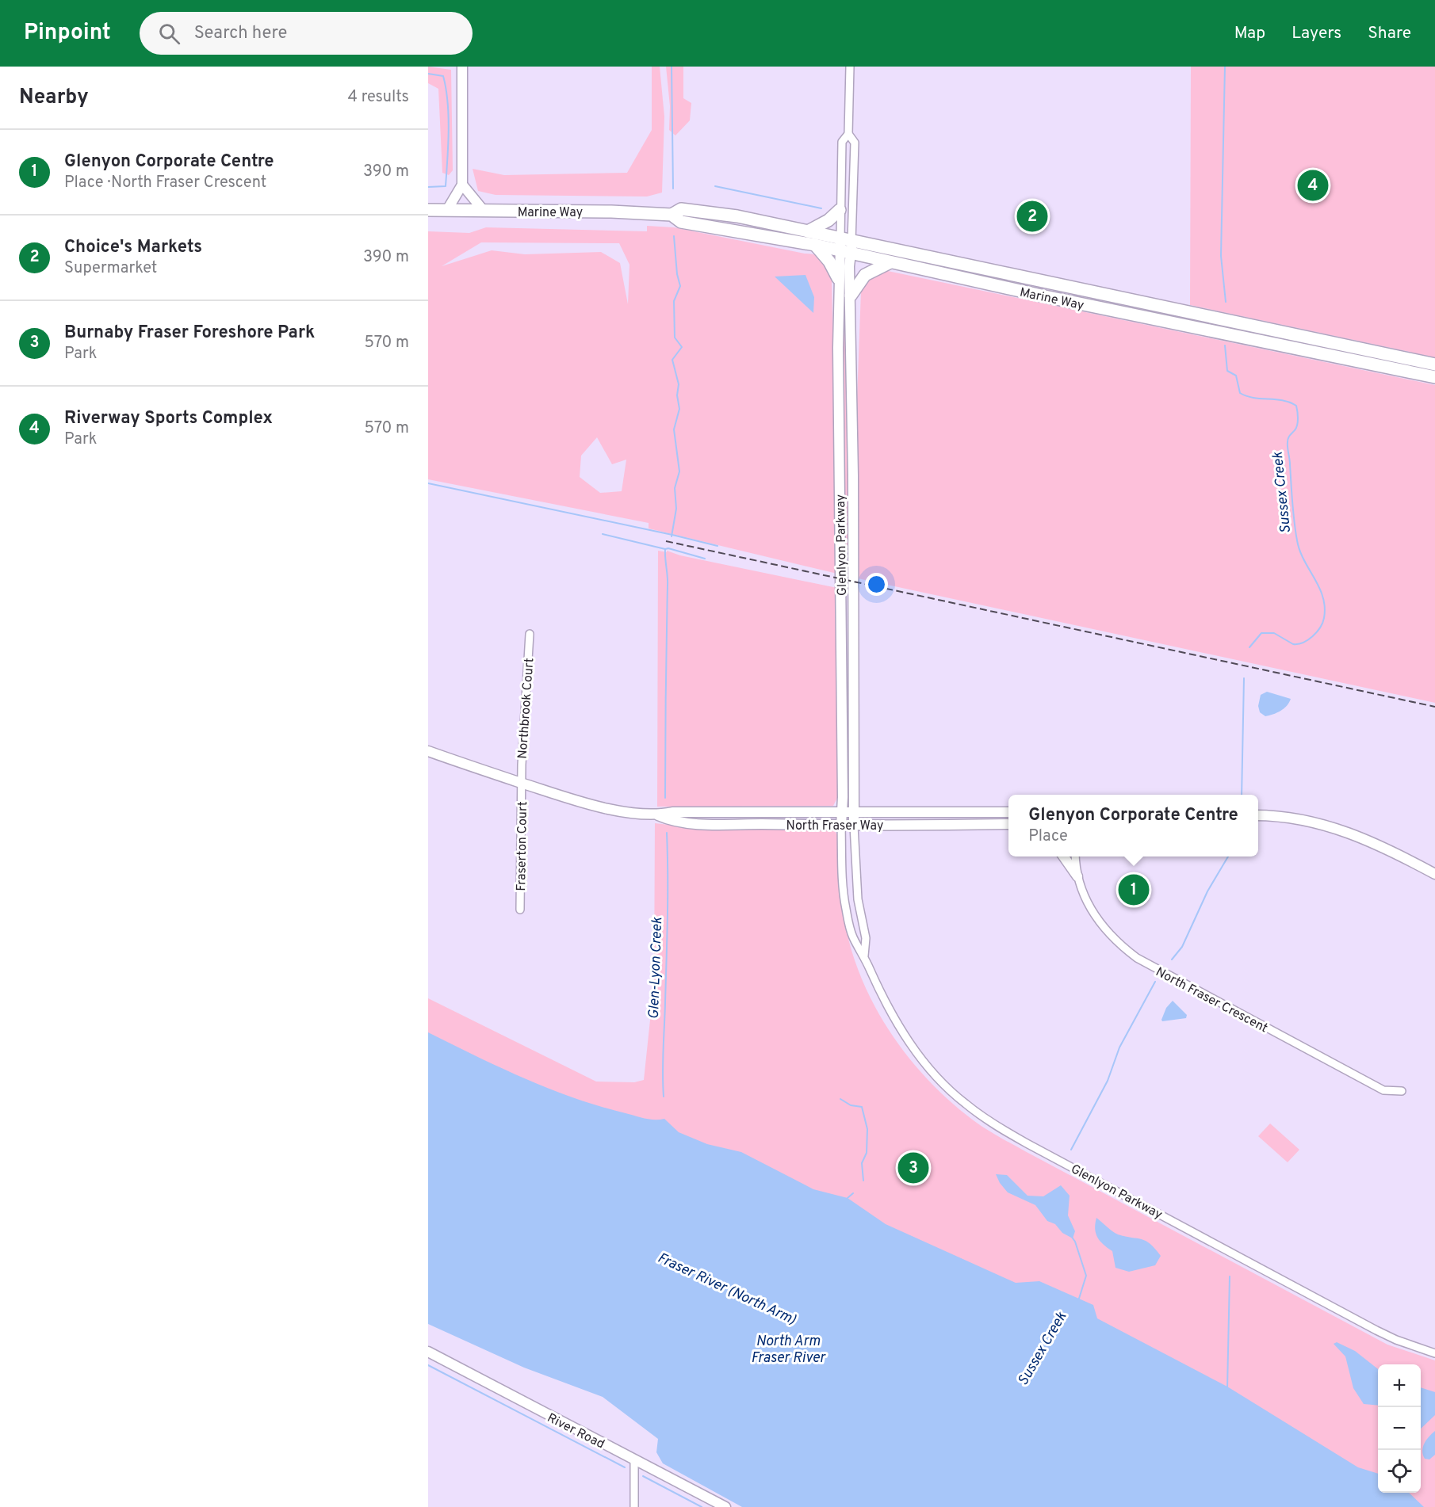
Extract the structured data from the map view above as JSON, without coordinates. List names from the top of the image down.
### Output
{
  "streets": {
    "main road": ["Marine Way"],
    "street": [
      "Glenlyon Parkway",
      "Northbrook Court",
      "North Fraser Way",
      "Fraserton Court",
      "North Fraser Crescent",
      "River Road"
    ]
  },
  "crossings": [
    ["Marine Way", "Glenlyon Parkway"],
    ["Glenlyon Parkway", "North Fraser Way"],
    ["Northbrook Court", "North Fraser Way"],
    ["Northbrook Court", "Fraserton Court"],
    ["North Fraser Way", "Fraserton Court"]
  ],
  "water": [
    "Sussex Creek",
    "Glen-Lyon Creek",
    "Fraser River (North Arm)",
    "North Arm Fraser River"
  ],
  "page": {
    "header": "Pinpoint",
    "search": "Search here",
    "nav": ["Map", "Layers", "Share"],
    "heading": ["Nearby", "4 results"],
    "list": [
      {
        "mark": "1",
        "name": "Glenyon Corporate Centre",
        "note": "Place · North Fraser Crescent",
        "value": "390 m"
      },
      {
        "mark": "2",
        "name": "Choice's Markets",
        "note": "Supermarket",
        "value": "390 m"
      },
      {
        "mark": "3",
        "name": "Burnaby Fraser Foreshore Park",
        "note": "Park",
        "value": "570 m"
      },
      {
        "mark": "4",
        "name": "Riverway Sports Complex",
        "note": "Park",
        "value": "570 m"
      }
    ],
    "pins": [
      "4",
      "2",
      "1",
      "3"
    ],
    "popup": ["Glenyon Corporate Centre", "Place"],
    "map_buttons": ["+", "−"]
  }
}
